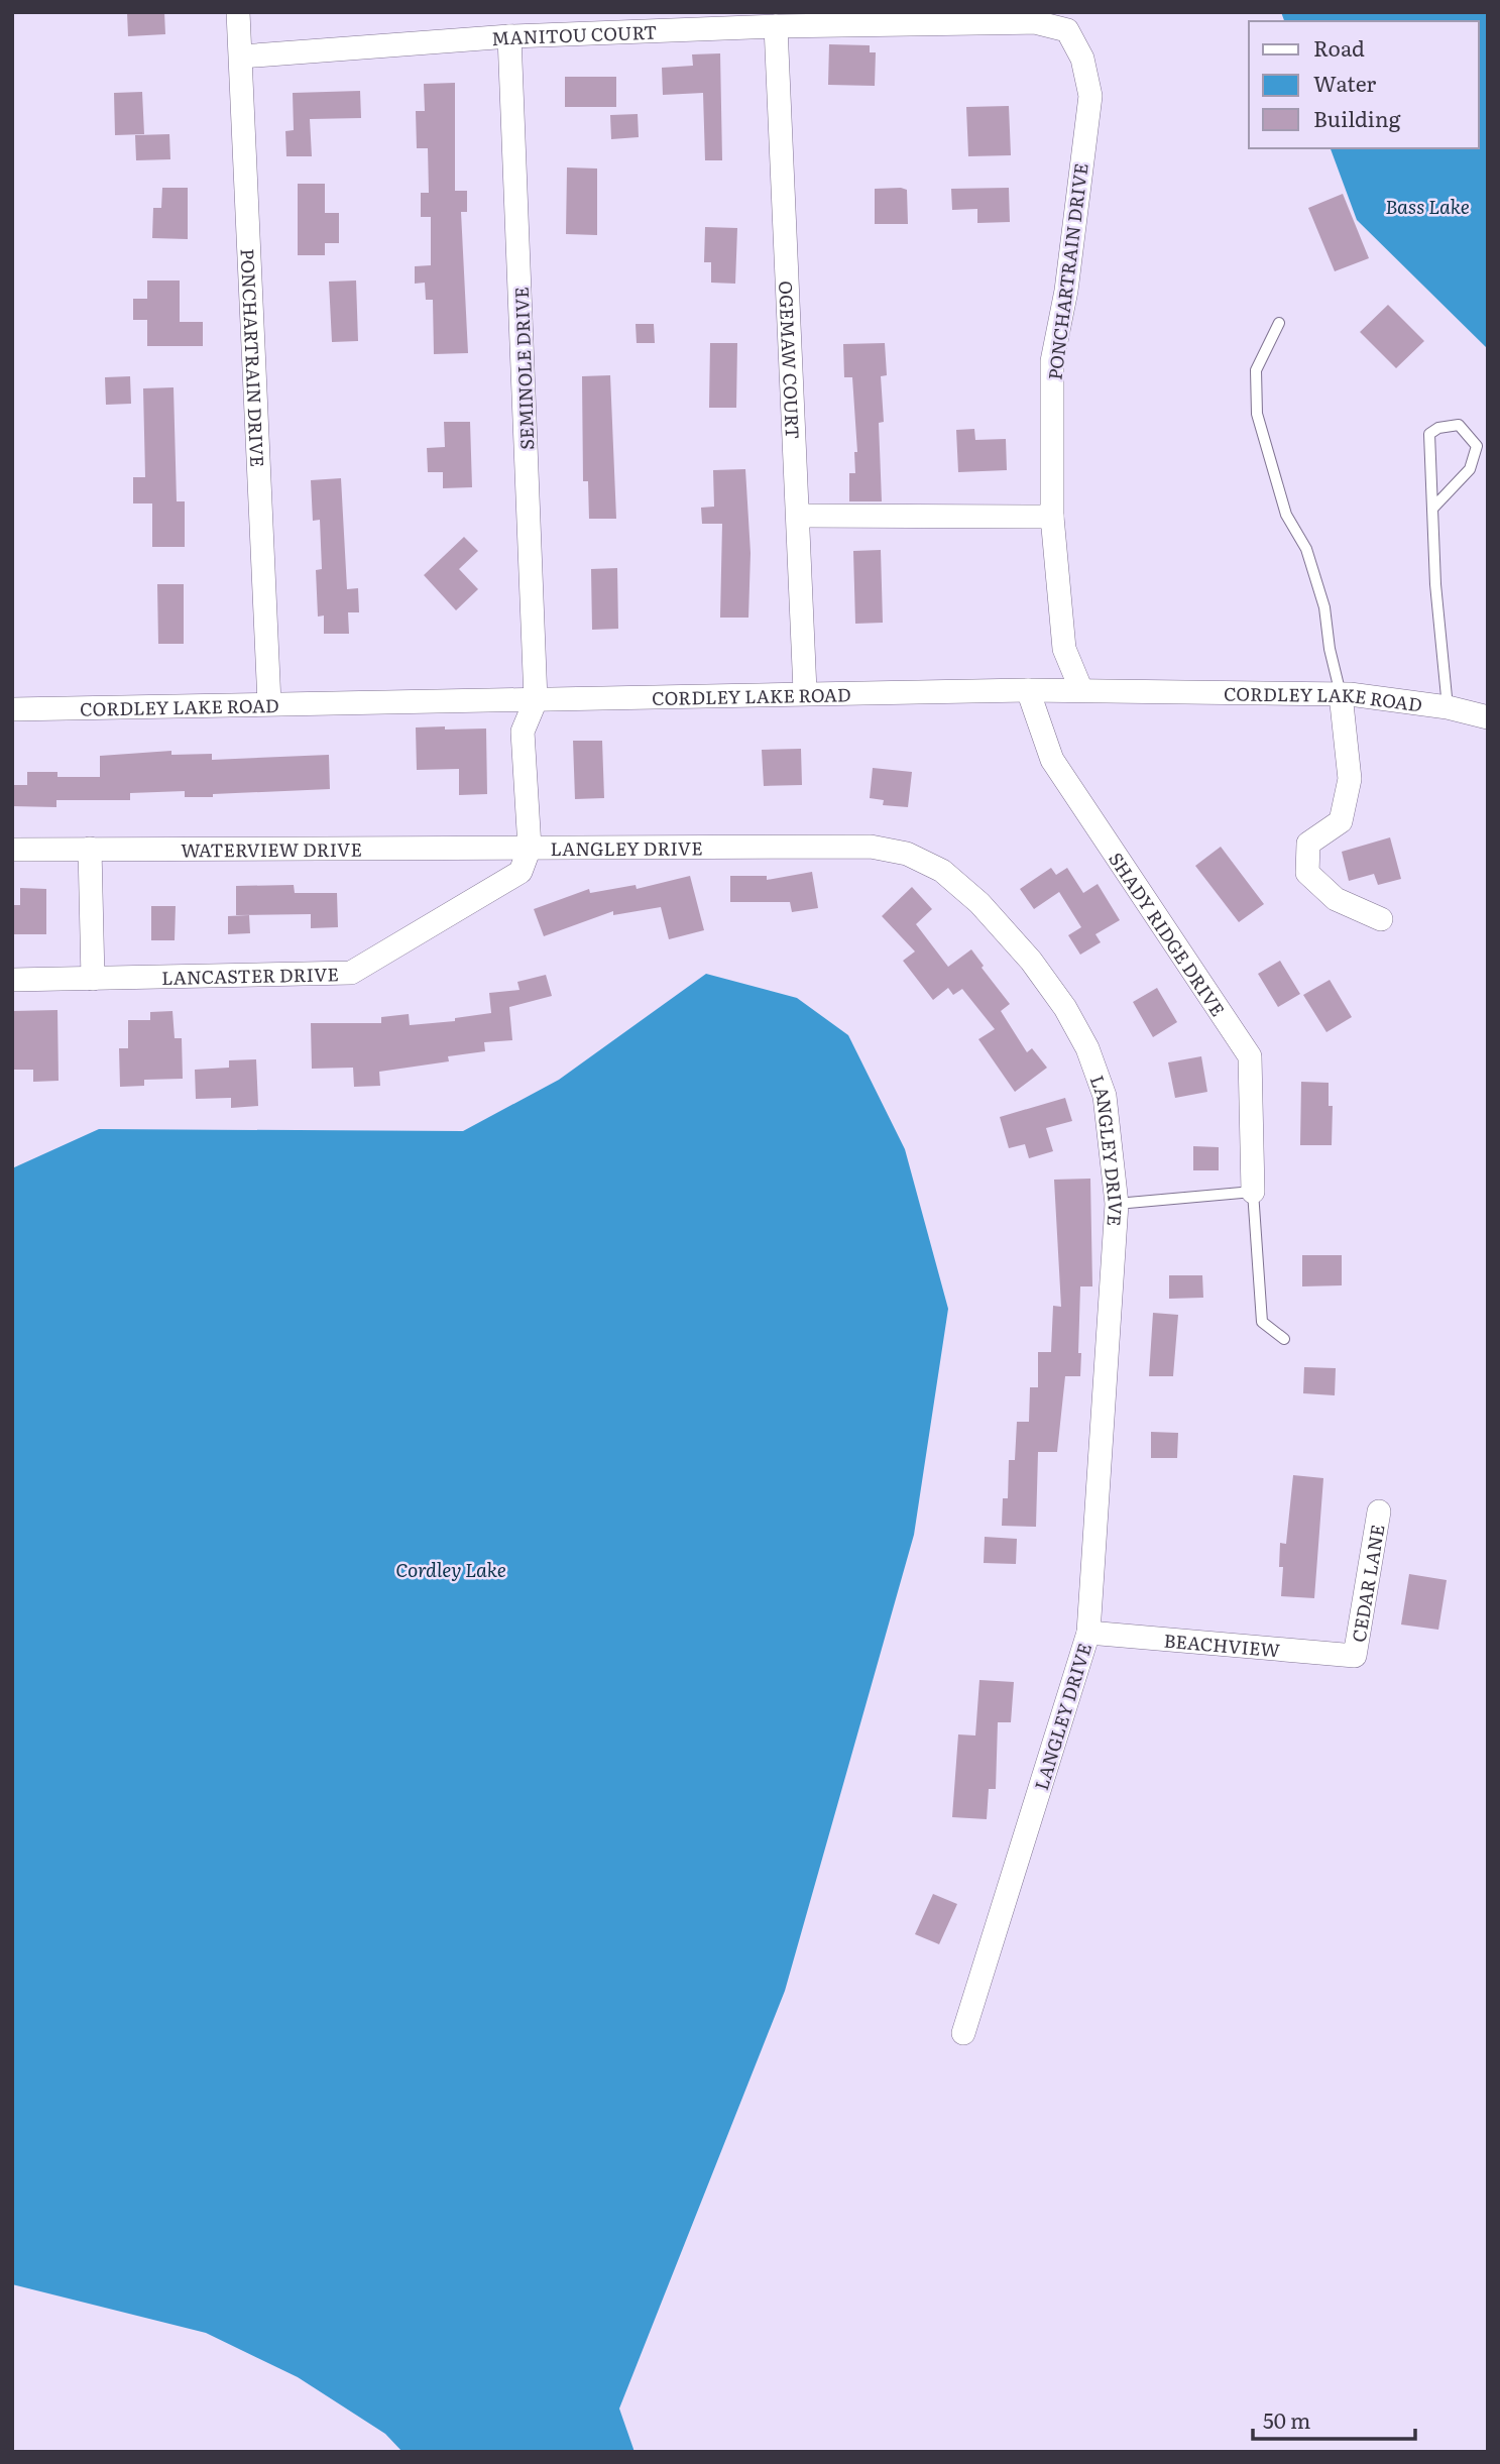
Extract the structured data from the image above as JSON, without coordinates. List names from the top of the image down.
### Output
{
  "streets": {
    "street": [
      "MANITOU COURT",
      "PONCHARTRAIN DRIVE",
      "OGEMAW COURT",
      "SEMINOLE DRIVE",
      "CORDLEY LAKE ROAD",
      "LANGLEY DRIVE",
      "WATERVIEW DRIVE",
      "SHADY RIDGE DRIVE",
      "LANCASTER DRIVE",
      "CEDAR LANE",
      "BEACHVIEW"
    ]
  },
  "crossings": [
    ["MANITOU COURT", "PONCHARTRAIN DRIVE"],
    ["MANITOU COURT", "OGEMAW COURT"],
    ["MANITOU COURT", "SEMINOLE DRIVE"],
    ["PONCHARTRAIN DRIVE", "CORDLEY LAKE ROAD"],
    ["OGEMAW COURT", "CORDLEY LAKE ROAD"],
    ["SEMINOLE DRIVE", "CORDLEY LAKE ROAD"],
    ["SEMINOLE DRIVE", "LANGLEY DRIVE"],
    ["CORDLEY LAKE ROAD", "LANGLEY DRIVE"],
    ["CORDLEY LAKE ROAD", "SHADY RIDGE DRIVE"],
    ["LANGLEY DRIVE", "WATERVIEW DRIVE"],
    ["LANGLEY DRIVE", "LANCASTER DRIVE"],
    ["LANGLEY DRIVE", "BEACHVIEW"],
    ["WATERVIEW DRIVE", "LANCASTER DRIVE"],
    ["CEDAR LANE", "BEACHVIEW"]
  ],
  "water": ["Bass Lake", "Cordley Lake"],
  "legend": ["Road", "Water", "Building"],
  "scale_bar": "50 m"
}
